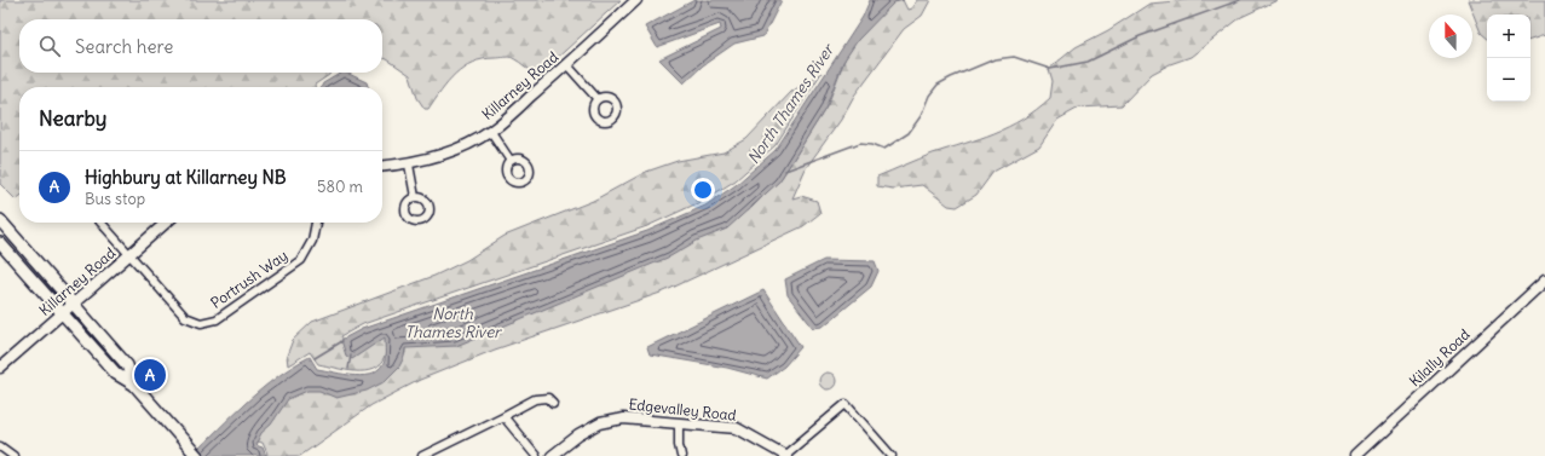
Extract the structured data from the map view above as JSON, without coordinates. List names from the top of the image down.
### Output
{
  "streets": {
    "street": [
      "Killarney Road",
      "Portrush Way",
      "Kilally Road",
      "Edgevalley Road"
    ]
  },
  "crossings": [
    ["Killarney Road", "Portrush Way"]
  ],
  "water": ["North Thames River"],
  "north": "top",
  "page": {
    "map_buttons": ["+", "−"],
    "search": "Search here",
    "heading": "Nearby",
    "list": [
      {
        "mark": "A",
        "name": "Highbury at Killarney NB",
        "note": "Bus stop",
        "value": "580 m"
      }
    ],
    "pins": "A"
  }
}
